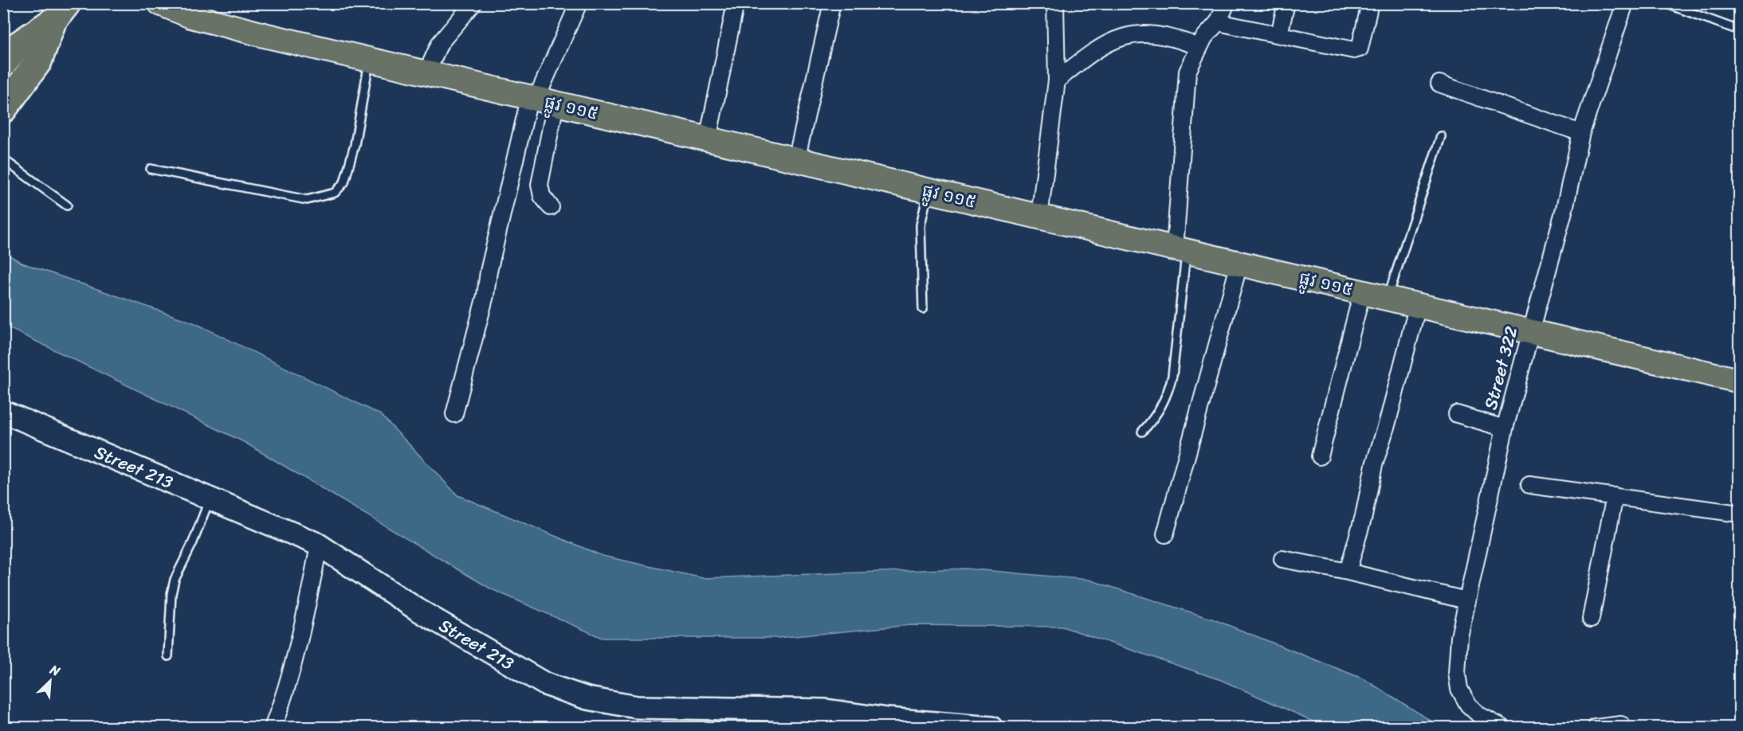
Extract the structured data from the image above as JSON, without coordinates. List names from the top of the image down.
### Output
{
  "streets": {
    "main road": ["ផ្លូវ ១១៥"],
    "street": ["Street 322", "Street 213"]
  },
  "crossings": [
    ["ផ្លូវ ១១៥", "Street 322"]
  ],
  "north": "top right"
}
